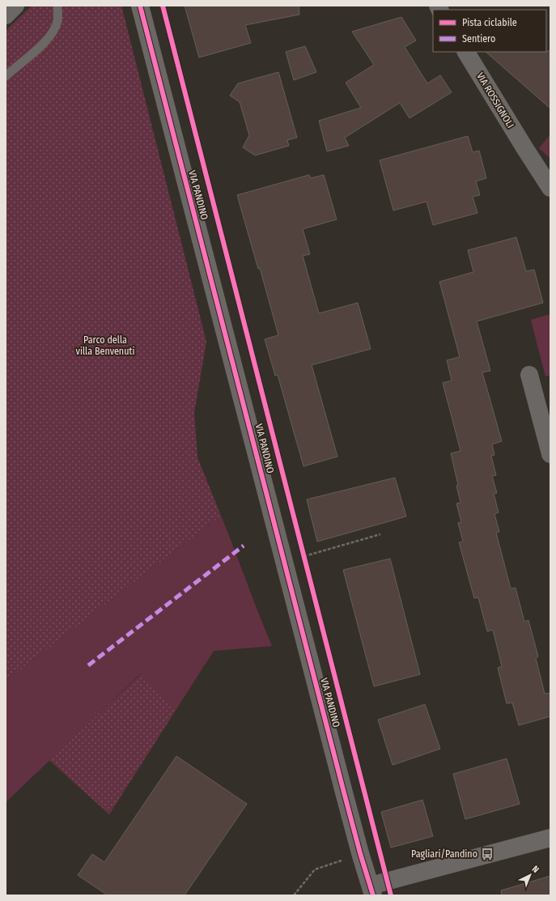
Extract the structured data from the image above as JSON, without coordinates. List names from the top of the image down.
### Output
{
  "streets": {
    "street": ["VIA ROSSIGNOLI", "VIA PANDINO"]
  },
  "parks": ["Parco della villa Benvenuti"],
  "places": {
    "bus stop": ["Pagliari/Pandino"]
  },
  "legend": ["Pista ciclabile", "Sentiero"],
  "north": "top right"
}
